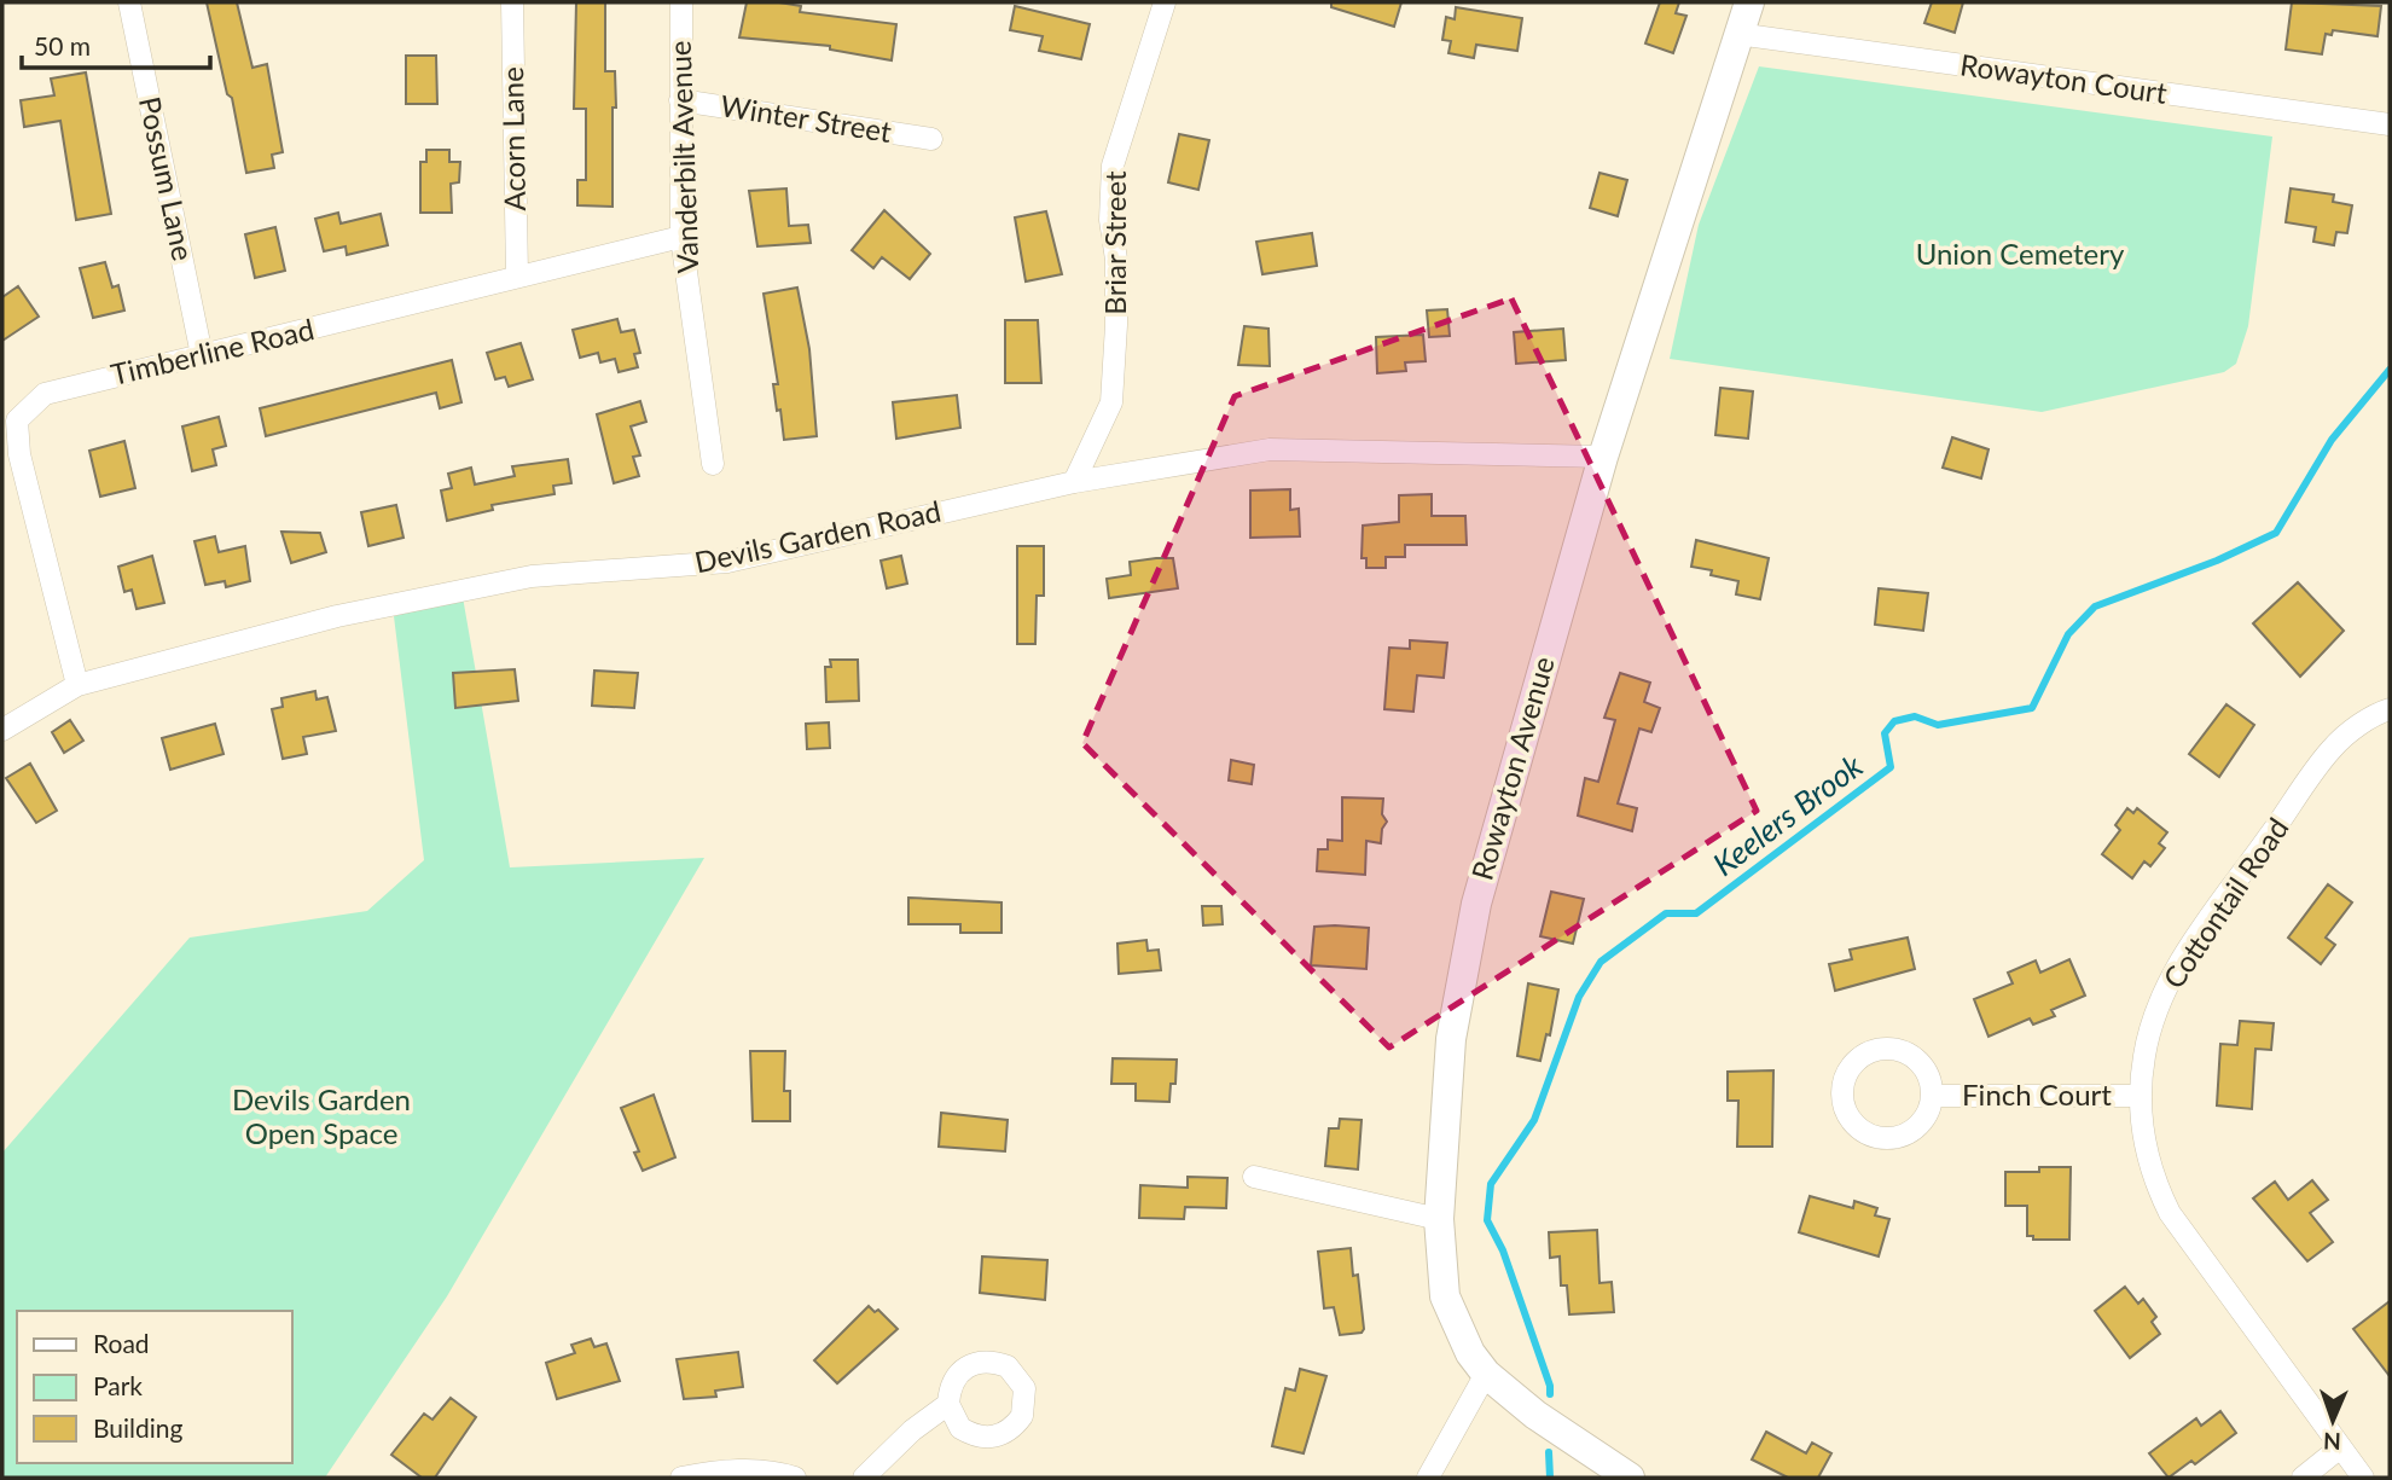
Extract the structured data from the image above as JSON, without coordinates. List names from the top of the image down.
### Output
{
  "streets": {
    "street": [
      "Rowayton Court",
      "Winter Street",
      "Acorn Lane",
      "Vanderbilt Avenue",
      "Possum Lane",
      "Briar Street",
      "Timberline Road",
      "Devils Garden Road",
      "Rowayton Avenue",
      "Cottontail Road",
      "Finch Court"
    ]
  },
  "crossings": [
    ["Rowayton Court", "Rowayton Avenue"],
    ["Winter Street", "Vanderbilt Avenue"],
    ["Acorn Lane", "Timberline Road"],
    ["Vanderbilt Avenue", "Timberline Road"],
    ["Possum Lane", "Timberline Road"],
    ["Briar Street", "Devils Garden Road"],
    ["Timberline Road", "Devils Garden Road"],
    ["Devils Garden Road", "Rowayton Avenue"],
    ["Cottontail Road", "Finch Court"]
  ],
  "water": ["Keelers Brook"],
  "parks": ["Union Cemetery", "Devils Garden Open Space"],
  "legend": ["Road", "Park", "Building"],
  "scale_bar": "50 m",
  "north": "bottom"
}
